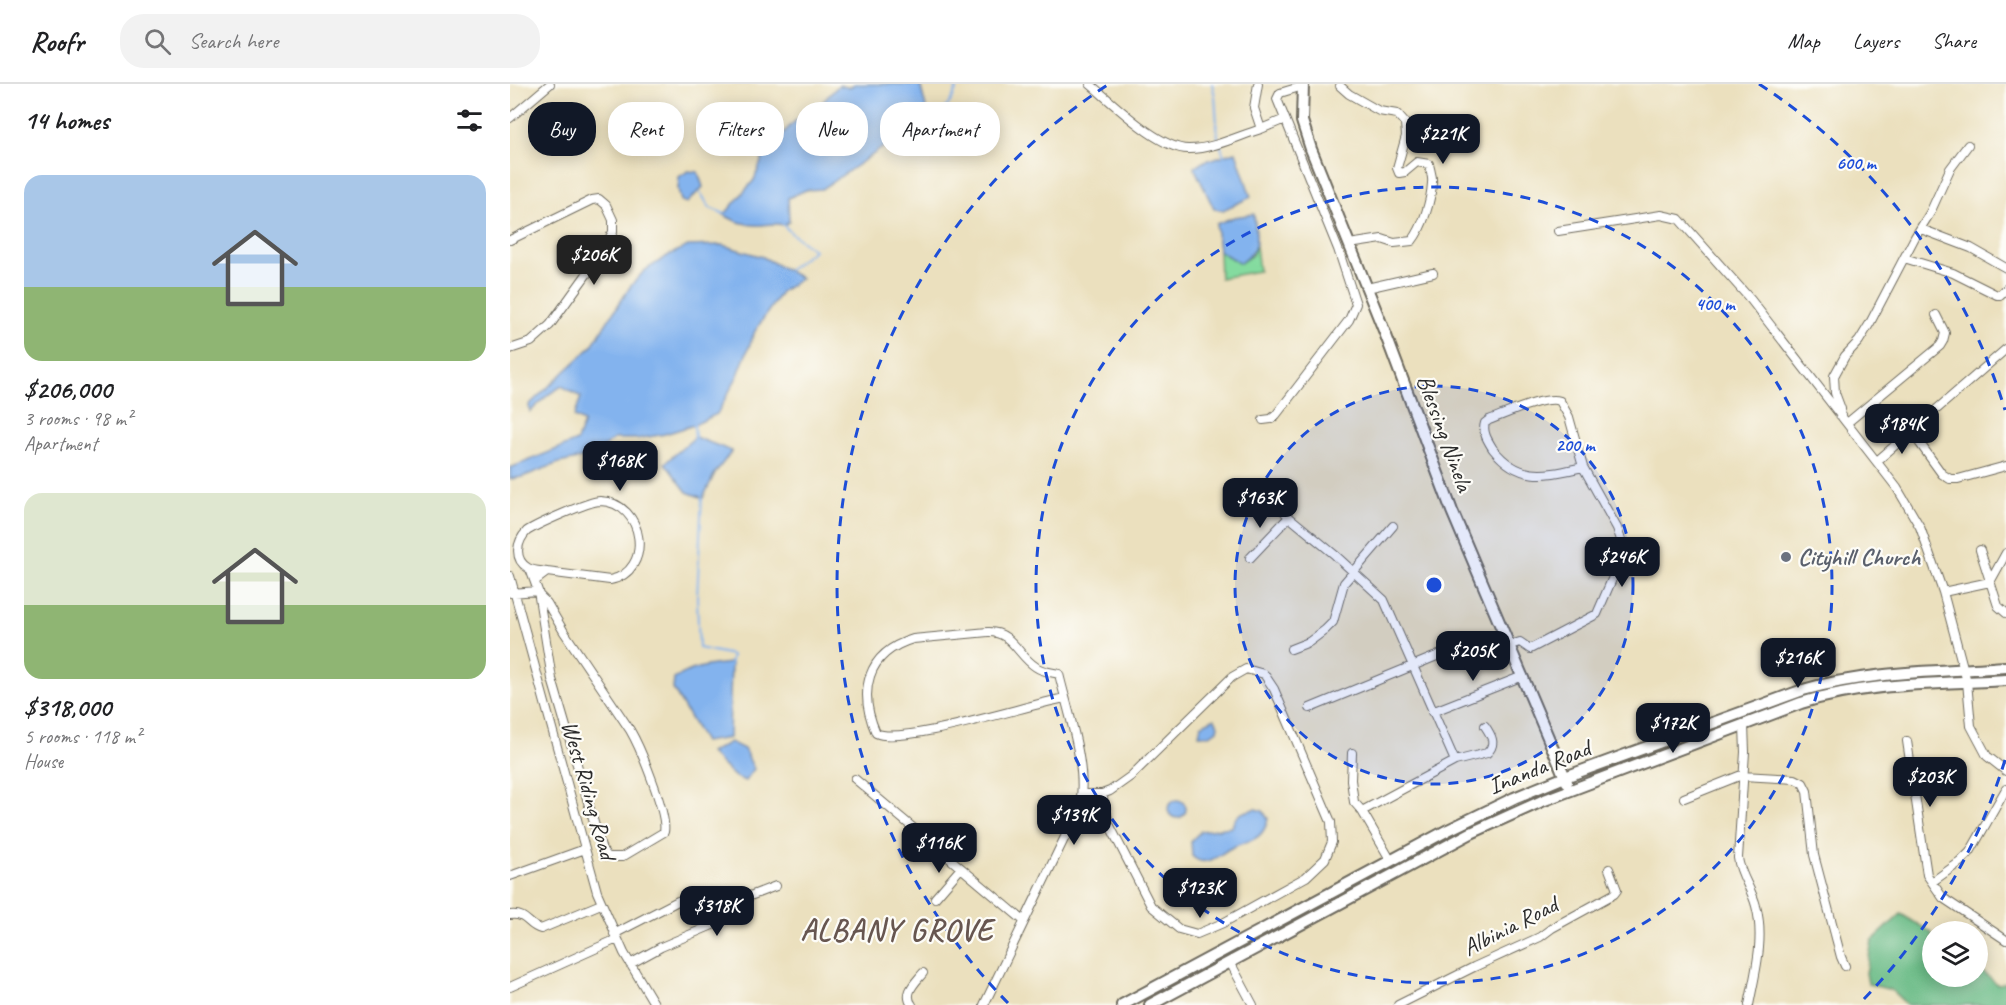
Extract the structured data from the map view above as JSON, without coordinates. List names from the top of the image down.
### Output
{
  "streets": {
    "main road": ["Blessing Ninela", "Inanda Road"],
    "street": ["West Riding Road", "Albinia Road"]
  },
  "crossings": [
    ["Blessing Ninela", "Inanda Road"]
  ],
  "districts": ["ALBANY GROVE"],
  "places": ["Cityhill Church"],
  "page": {
    "header": "Roofr",
    "search": "Search here",
    "nav": ["Map", "Layers", "Share"],
    "heading": "14 homes",
    "chip": [
      "Buy",
      "Rent",
      "Filters",
      "New",
      "Apartment"
    ],
    "price": [
      "$221K",
      "$206K",
      "$184K",
      "$168K",
      "$163K",
      "$246K",
      "$205K",
      "$216K",
      "$172K",
      "$203K",
      "$139K",
      "$116K",
      "$123K",
      "$318K"
    ],
    "list": [
      {
        "name": "$206,000",
        "note": "3 rooms · 98 m² · Apartment"
      },
      {
        "name": "$318,000",
        "note": "5 rooms · 118 m² · House"
      }
    ]
  },
  "rings": ["600 m", "400 m", "200 m"]
}
